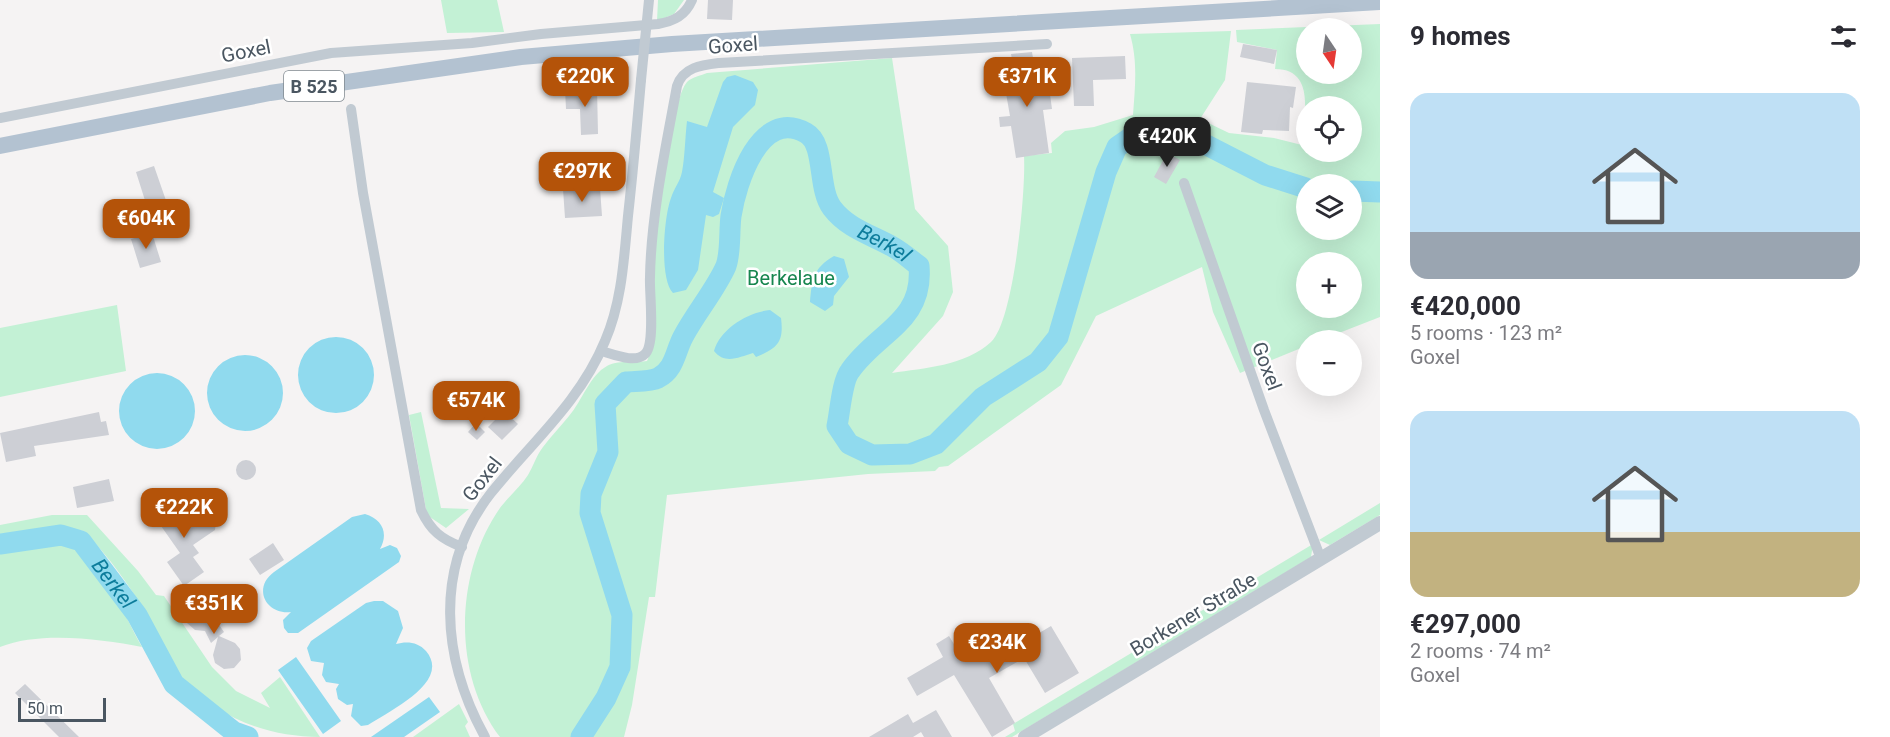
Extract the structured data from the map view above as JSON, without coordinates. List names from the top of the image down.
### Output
{
  "streets": {
    "main road": ["B 525"],
    "street": ["Goxel", "Borkener Straße"]
  },
  "crossings": [
    ["Goxel", "Borkener Straße"]
  ],
  "water": ["Berkel"],
  "parks": ["Berkelaue"],
  "scale_bar": "50 m",
  "north": "bottom",
  "page": {
    "heading": "9 homes",
    "map_buttons": ["+", "−"],
    "price": [
      "€220K",
      "€371K",
      "€420K",
      "€297K",
      "€604K",
      "€574K",
      "€222K",
      "€351K",
      "€234K"
    ],
    "list": [
      {
        "name": "€420,000",
        "note": "5 rooms · 123 m² · Goxel"
      },
      {
        "name": "€297,000",
        "note": "2 rooms · 74 m² · Goxel"
      }
    ],
    "scale": "50 m"
  }
}
